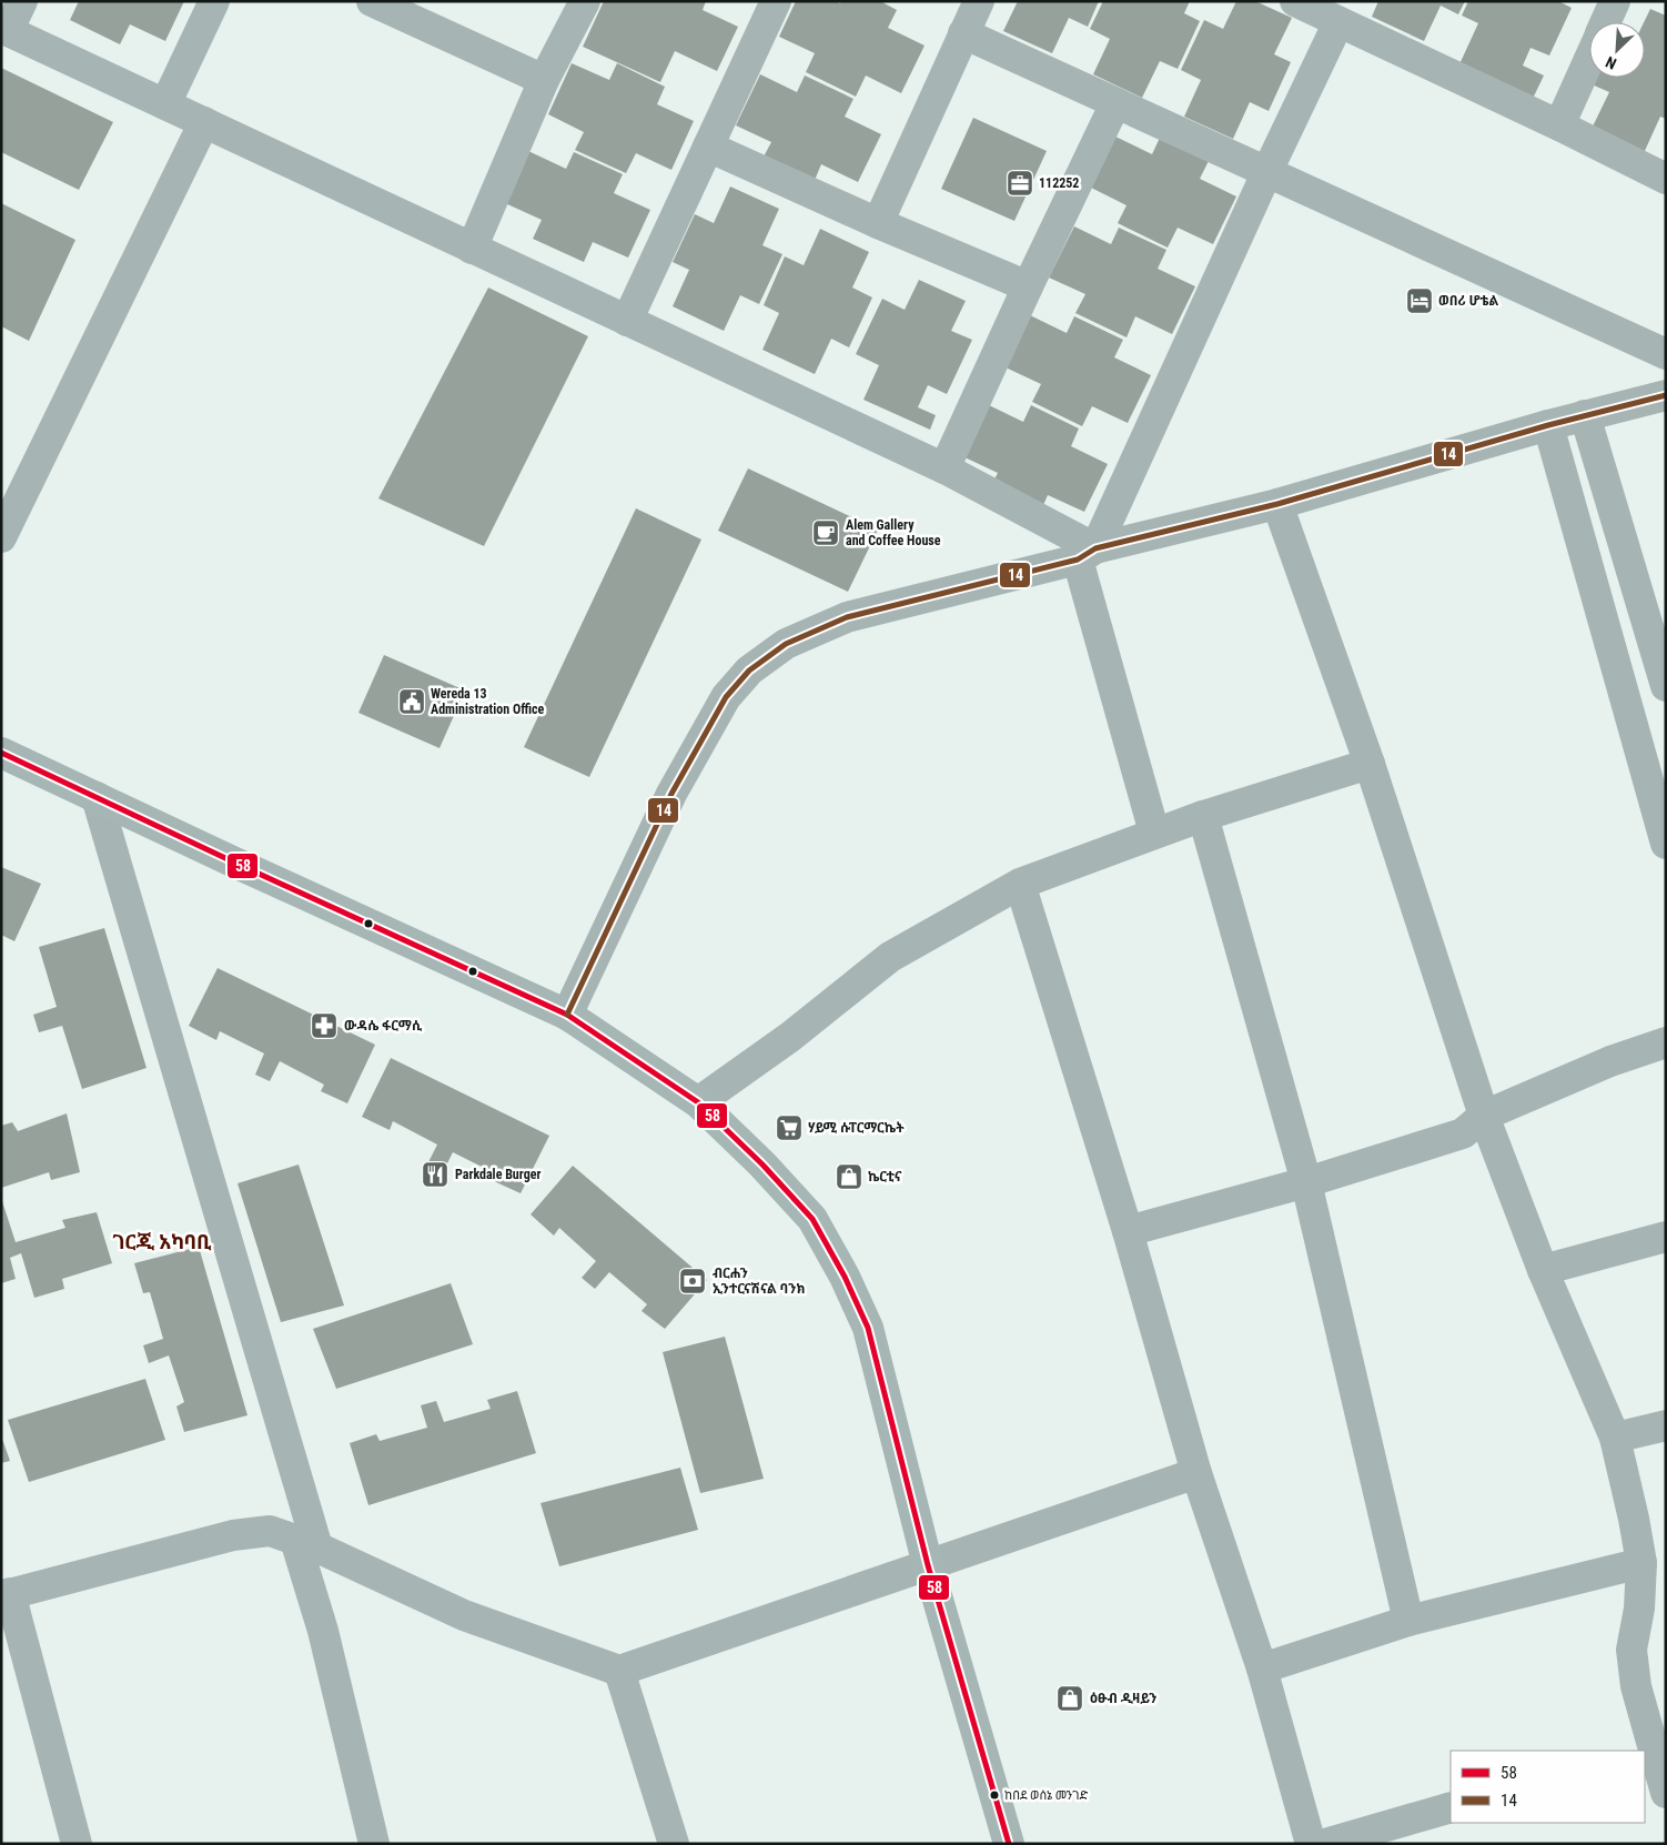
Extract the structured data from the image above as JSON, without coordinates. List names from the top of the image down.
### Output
{
  "districts": ["ገርጂ አካባቢ"],
  "places": {
    "office": ["112252"],
    "hotel": ["ወበሪ ሆቴል"],
    "cafe": ["Alem Gallery and Coffee House"],
    "public building": ["Wereda 13 Administration Office"],
    "pharmacy": ["ውዳሴ ፋርማሲ"],
    "supermarket": ["ሃይሚ ሱፐርማርኬት"],
    "restaurant": ["Parkdale Burger"],
    "shop": ["ኬርቲና", "ዕፁብ ዲዛይን"],
    "bank": ["ብርሐን ኢንተርናሽናል ባንክ"],
    "other": ["ከበደ ወሰኔ መንገድ"]
  },
  "lines": ["transit line 14", "transit line 58"],
  "legend": ["58", "14"],
  "north": "bottom left"
}
